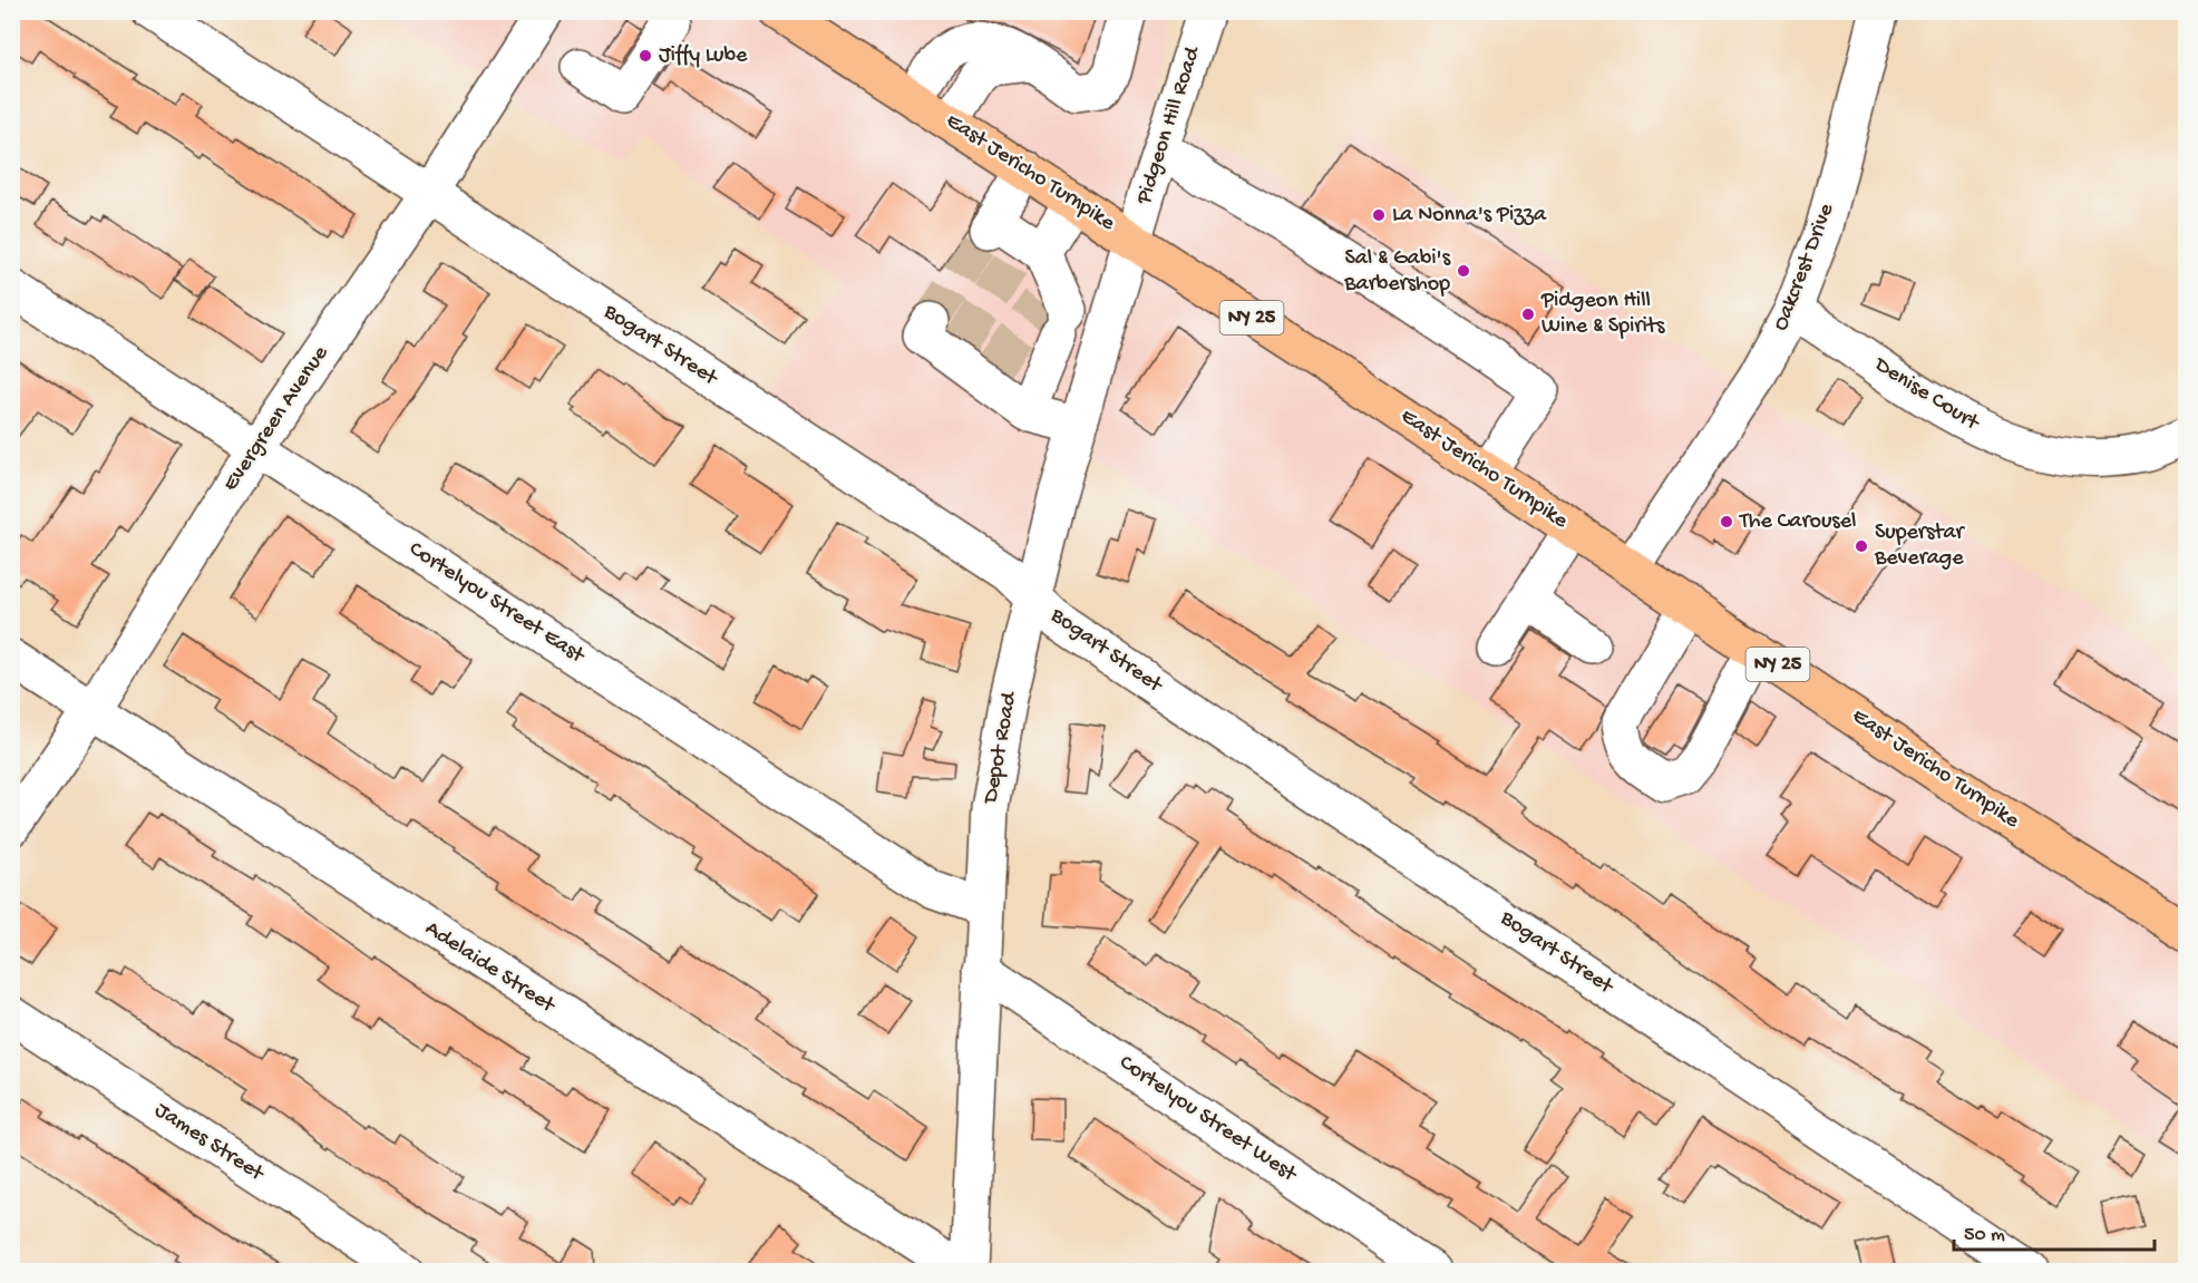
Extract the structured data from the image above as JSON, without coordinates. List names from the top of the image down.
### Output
{
  "streets": {
    "main road": ["East Jericho Turnpike", "NY 25"],
    "street": [
      "Pidgeon Hill Road",
      "Oakcrest Drive",
      "Bogart Street",
      "Denise Court",
      "Evergreen Avenue",
      "Cortelyou Street East",
      "Depot Road",
      "Adelaide Street",
      "Cortelyou Street West",
      "James Street"
    ]
  },
  "crossings": [
    ["Pidgeon Hill Road", "East Jericho Turnpike"],
    ["Pidgeon Hill Road", "Depot Road"],
    ["East Jericho Turnpike", "Oakcrest Drive"],
    ["East Jericho Turnpike", "Depot Road"],
    ["Oakcrest Drive", "Denise Court"],
    ["Bogart Street", "Evergreen Avenue"],
    ["Bogart Street", "Depot Road"],
    ["Evergreen Avenue", "Cortelyou Street East"],
    ["Evergreen Avenue", "Adelaide Street"],
    ["Cortelyou Street East", "Depot Road"],
    ["Depot Road", "Adelaide Street"],
    ["Depot Road", "Cortelyou Street West"]
  ],
  "places": [
    "Jiffy Lube",
    "La Nonna's Pizza",
    "Sal & Gabi's Barbershop",
    "Pidgeon Hill Wine & Spirits",
    "The Carousel",
    "Superstar Beverage"
  ],
  "scale_bar": "50 m"
}
